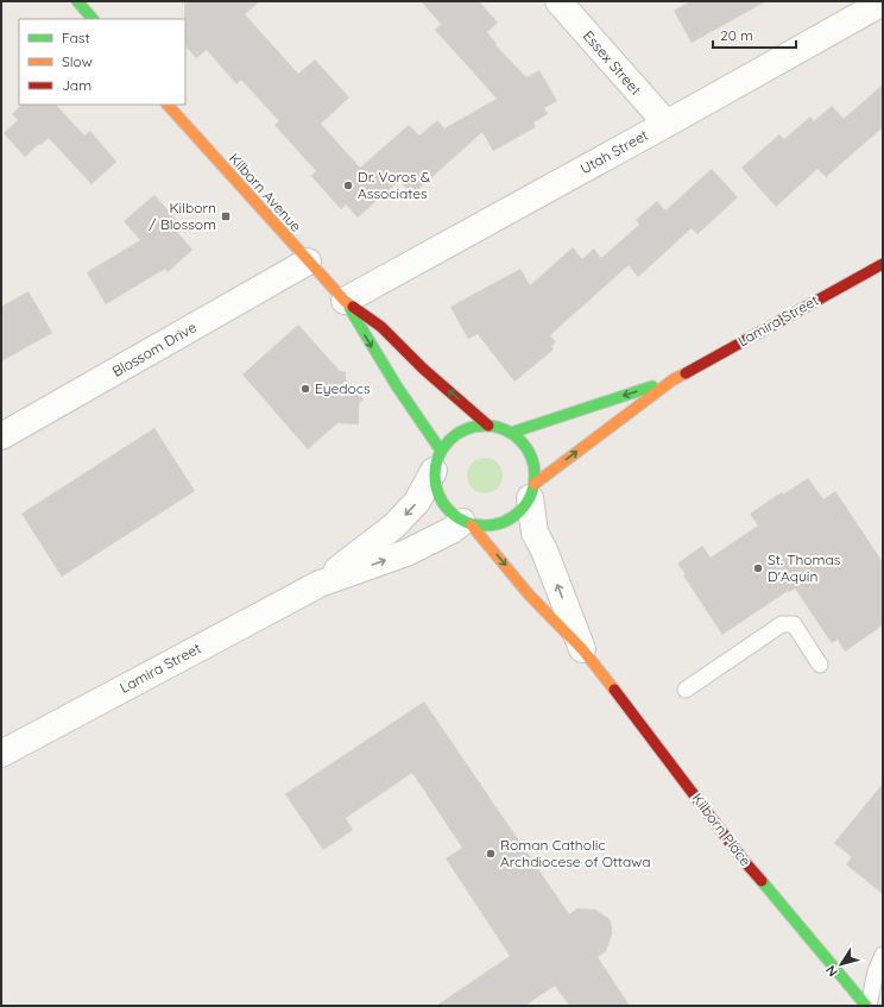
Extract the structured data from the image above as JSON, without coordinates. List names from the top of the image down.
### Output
{
  "streets": {
    "street": [
      "Essex Street",
      "Utah Street",
      "Kilborn Avenue",
      "Lamira Street",
      "Blossom Drive",
      "Kilborn Place"
    ]
  },
  "crossings": [
    ["Essex Street", "Utah Street"],
    ["Utah Street", "Kilborn Avenue"],
    ["Kilborn Avenue", "Lamira Street"],
    ["Kilborn Avenue", "Blossom Drive"],
    ["Kilborn Avenue", "Kilborn Place"],
    ["Lamira Street", "Kilborn Place"]
  ],
  "places": {
    "other": [
      "Dr. Voros & Associates",
      "Eyedocs",
      "St. Thomas D'Aquin",
      "Roman Catholic Archdiocese of Ottawa"
    ],
    "transit": ["Kilborn / Blossom"]
  },
  "legend": ["Fast", "Slow", "Jam"],
  "scale_bar": "20 m",
  "north": "bottom left"
}
